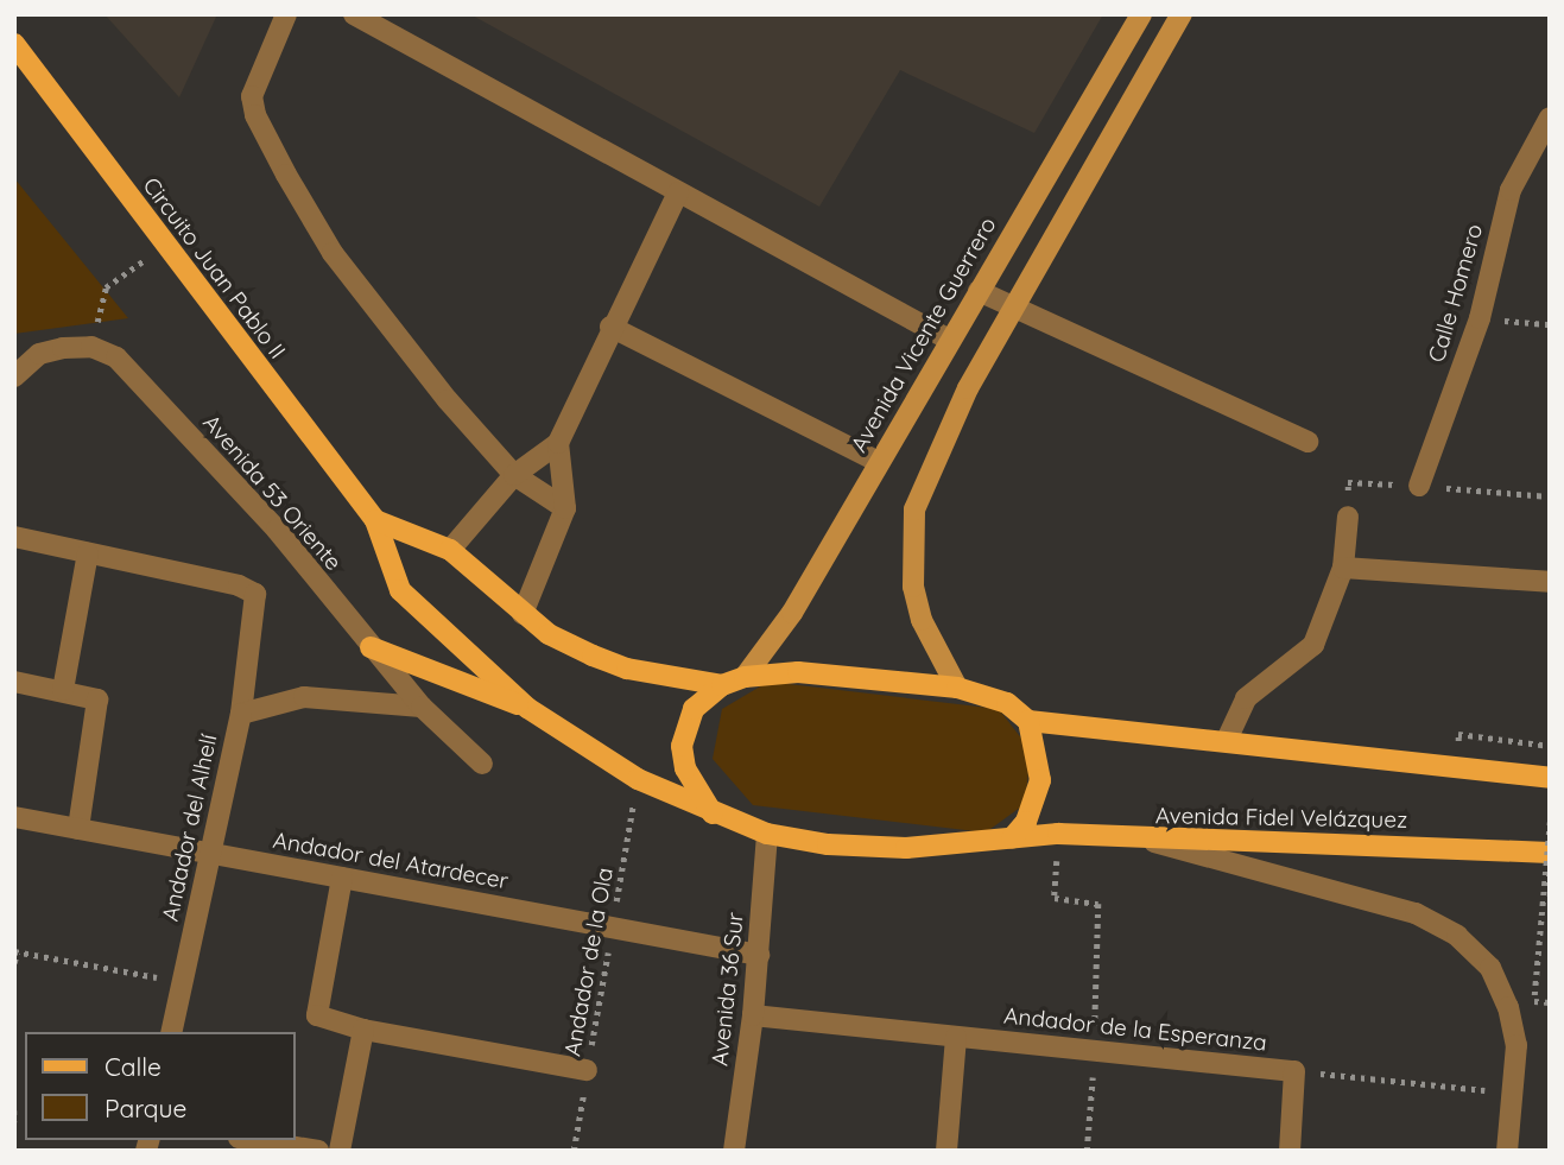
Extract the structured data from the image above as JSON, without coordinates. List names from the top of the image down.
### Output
{
  "streets": {
    "main road": ["Circuito Juan Pablo II", "Avenida Vicente Guerrero", "Avenida Fidel Velázquez"],
    "street": [
      "Calle Homero",
      "Avenida 53 Oriente",
      "Andador del Alhelí",
      "Andador del Atardecer",
      "Avenida 36 Sur",
      "Andador de la Esperanza"
    ],
    "path": ["Andador de la Ola"]
  },
  "crossings": [
    ["Circuito Juan Pablo II", "Avenida Fidel Velázquez"],
    ["Circuito Juan Pablo II", "Andador de la Ola"],
    ["Circuito Juan Pablo II", "Avenida 36 Sur"],
    ["Avenida 53 Oriente", "Andador del Alhelí"],
    ["Avenida Fidel Velázquez", "Avenida 36 Sur"],
    ["Andador del Alhelí", "Andador del Atardecer"],
    ["Andador del Atardecer", "Andador de la Ola"],
    ["Andador del Atardecer", "Avenida 36 Sur"],
    ["Avenida 36 Sur", "Andador de la Esperanza"]
  ],
  "legend": ["Calle", "Parque"]
}
